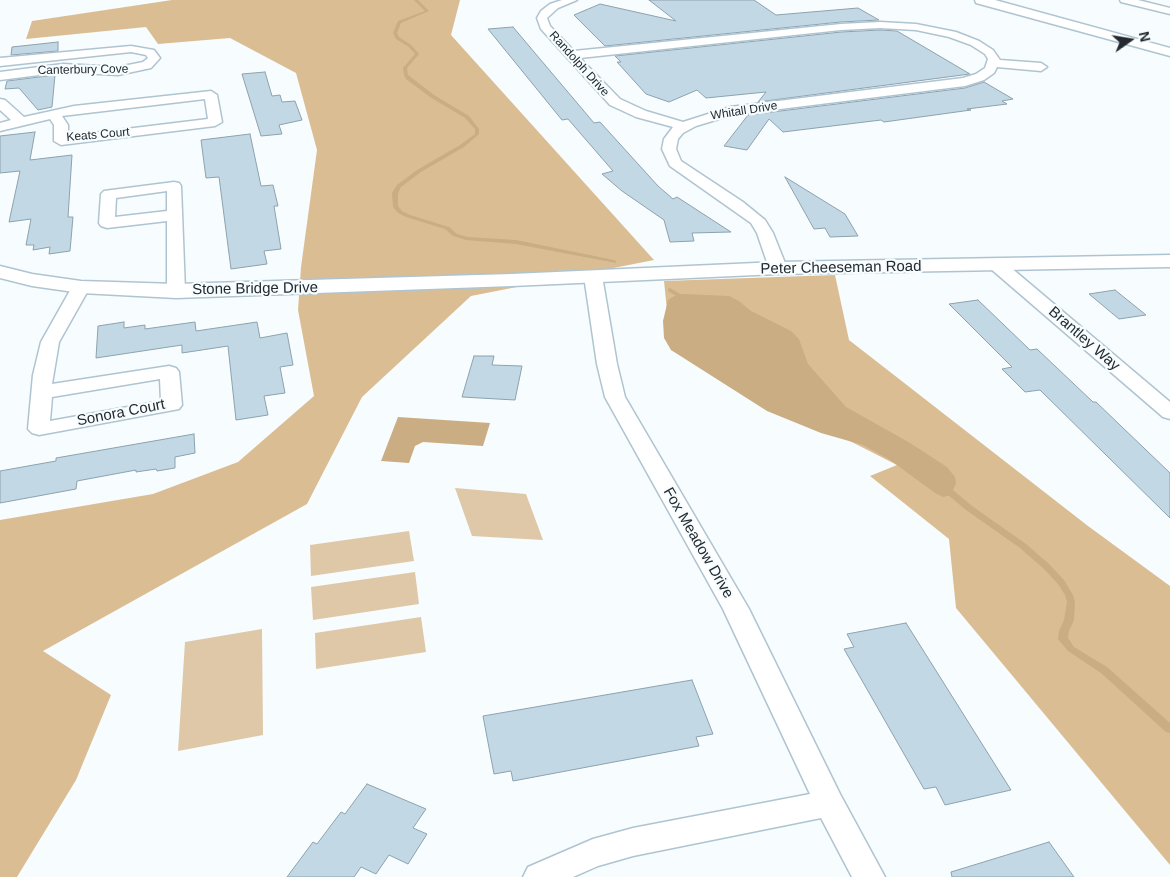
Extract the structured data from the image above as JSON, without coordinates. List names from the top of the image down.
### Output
{
  "streets": {
    "street": [
      "Randolph Drive",
      "Canterbury Cove",
      "Whitall Drive",
      "Keats Court",
      "Peter Cheeseman Road",
      "Stone Bridge Drive",
      "Brantley Way",
      "Sonora Court",
      "Fox Meadow Drive"
    ]
  },
  "crossings": [
    ["Randolph Drive", "Whitall Drive"],
    ["Peter Cheeseman Road", "Stone Bridge Drive"],
    ["Peter Cheeseman Road", "Brantley Way"],
    ["Peter Cheeseman Road", "Fox Meadow Drive"],
    ["Stone Bridge Drive", "Sonora Court"]
  ],
  "north": "right"
}
